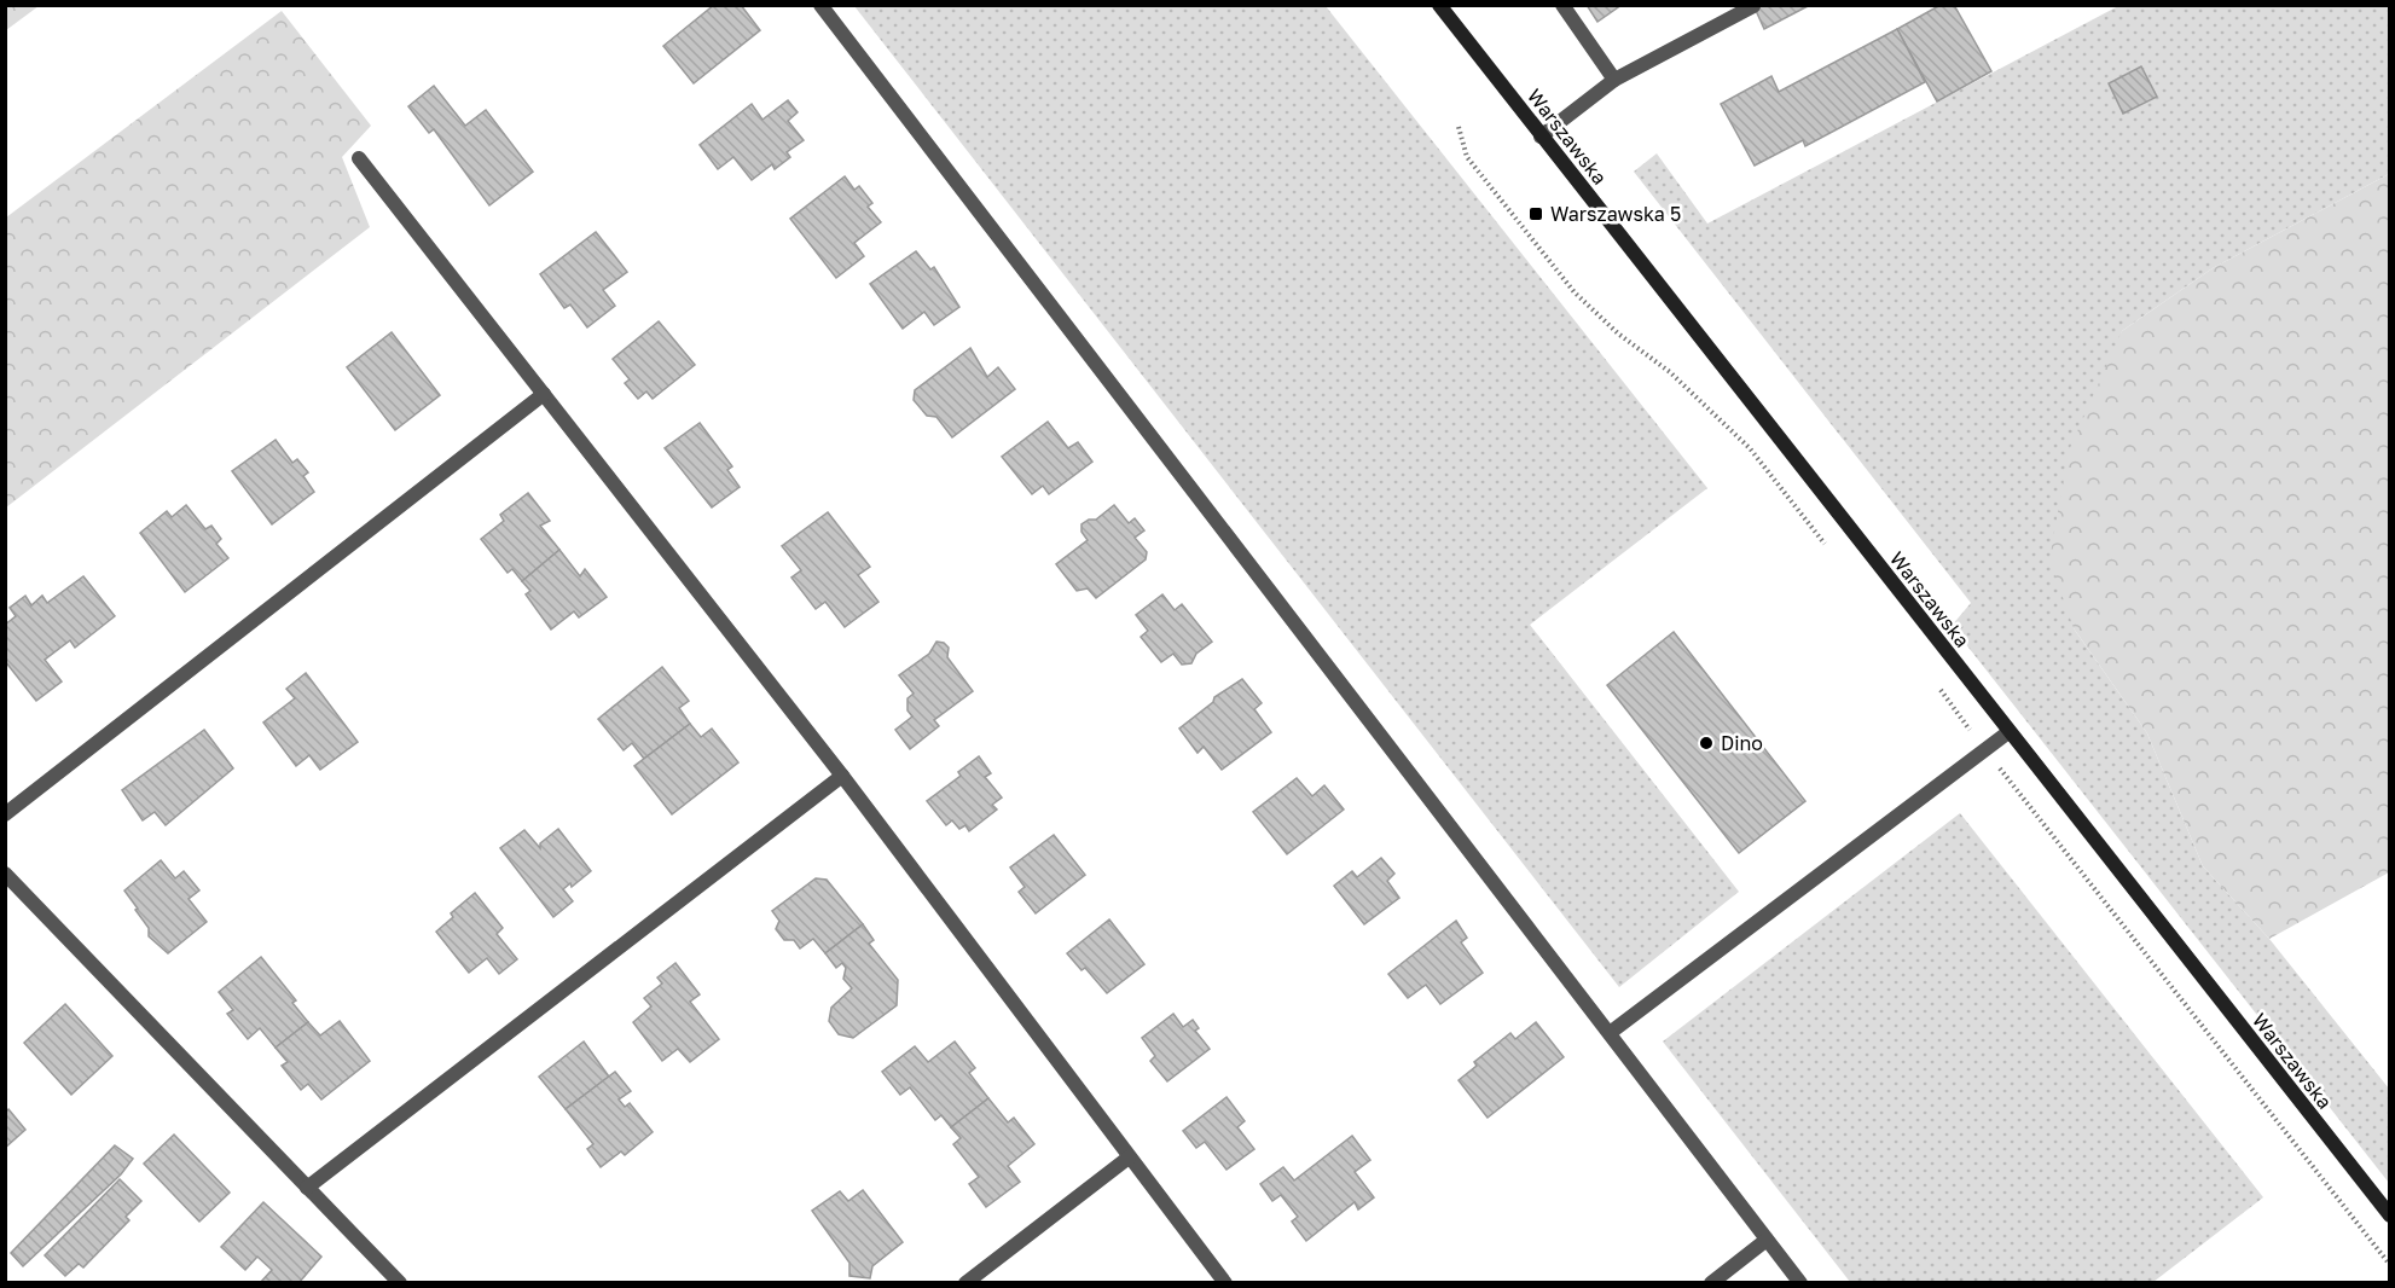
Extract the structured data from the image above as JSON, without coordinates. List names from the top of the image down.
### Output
{
  "streets": {
    "street": ["Warszawska"]
  },
  "places": {
    "transit": ["Warszawska 5"],
    "other": ["Dino"]
  }
}
